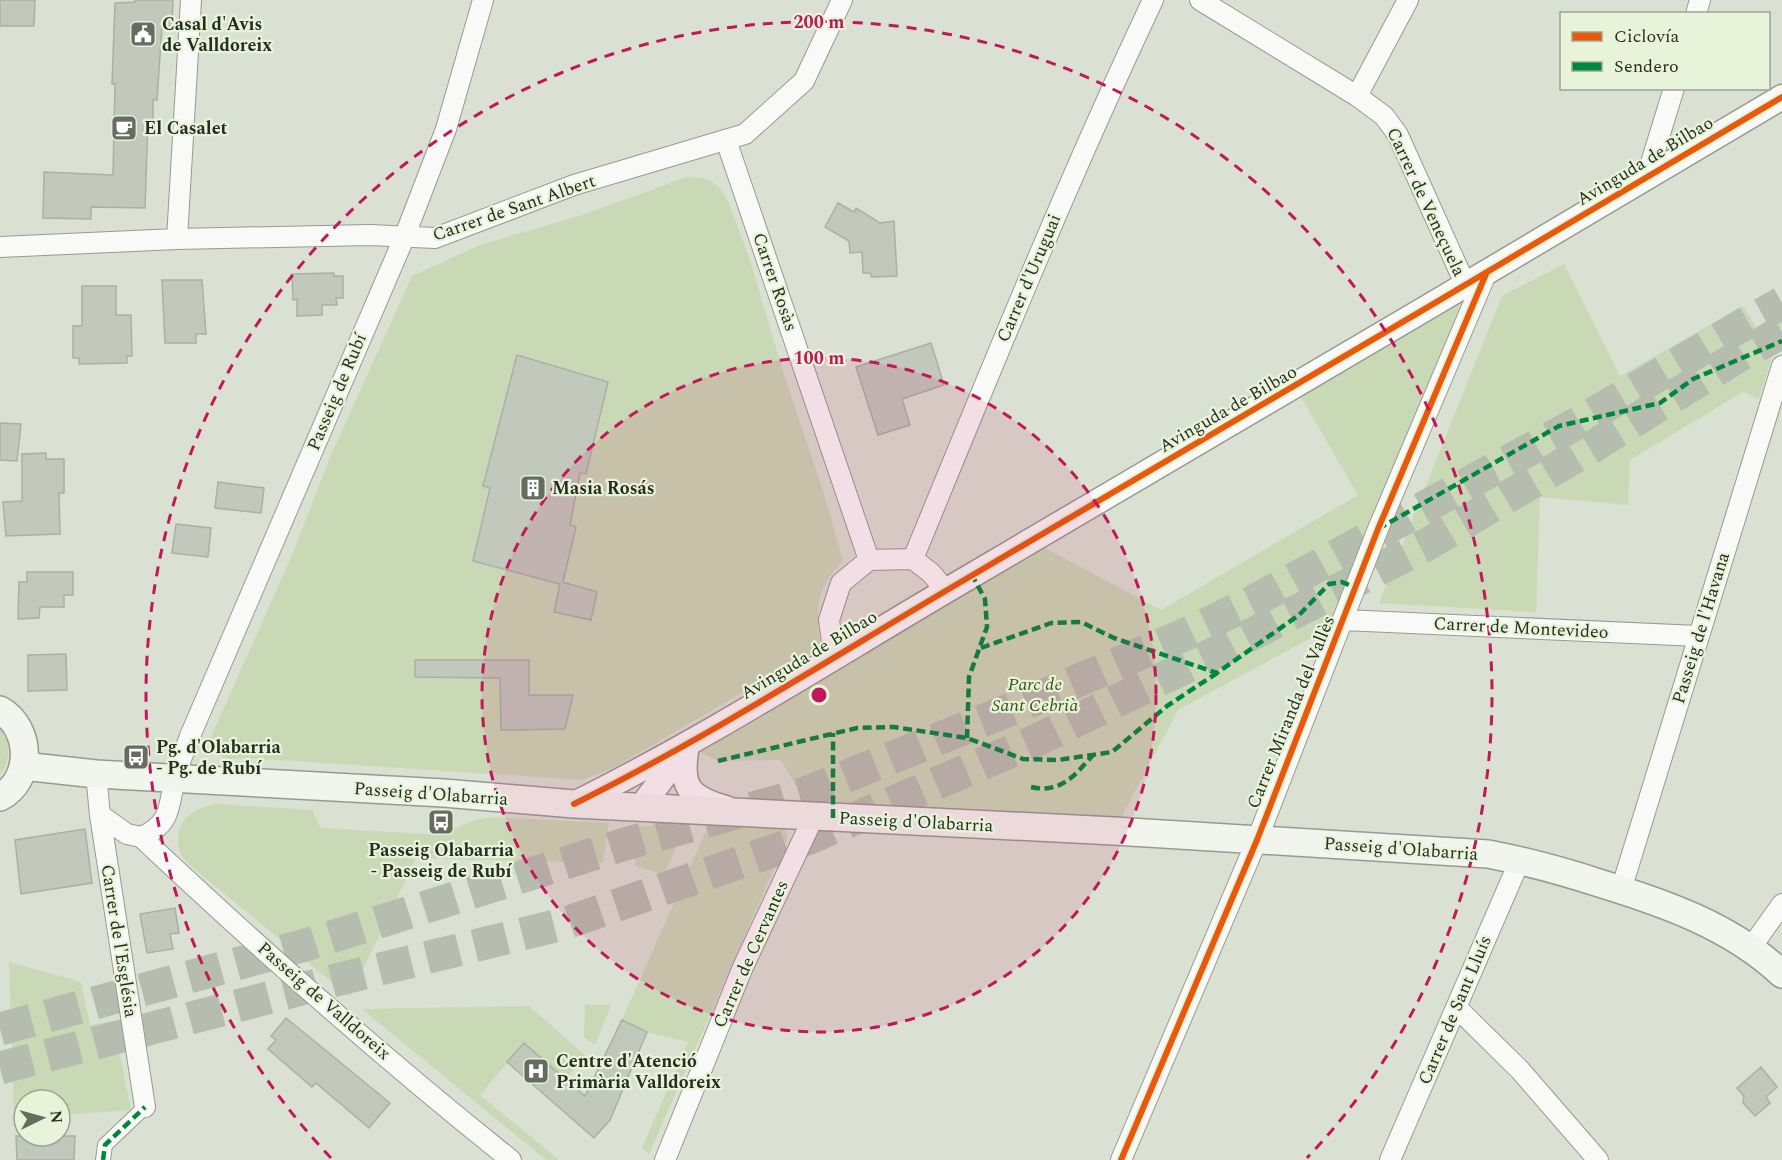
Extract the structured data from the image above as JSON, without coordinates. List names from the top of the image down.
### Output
{
  "streets": {
    "main road": ["Passeig d'Olabarria"],
    "street": [
      "Avinguda de Bilbao",
      "Carrer de Veneçuela",
      "Carrer de Sant Albert",
      "Carrer d'Uruguai",
      "Carrer Rosàs",
      "Passeig de Rubí",
      "Carrer de Montevideo",
      "Passeig de l'Havana",
      "Carrer Miranda del Vallès",
      "Carrer de l'Església",
      "Carrer de Cervantes",
      "Passeig de Valldoreix",
      "Carrer de Sant Lluís"
    ]
  },
  "crossings": [
    ["Avinguda de Bilbao", "Carrer de Veneçuela"],
    ["Avinguda de Bilbao", "Carrer Miranda del Vallès"],
    ["Avinguda de Bilbao", "Passeig d'Olabarria"],
    ["Carrer de Sant Albert", "Carrer Rosàs"],
    ["Carrer de Sant Albert", "Passeig de Rubí"],
    ["Passeig de Rubí", "Passeig d'Olabarria"],
    ["Passeig de Rubí", "Passeig de Valldoreix"],
    ["Carrer de Montevideo", "Passeig de l'Havana"],
    ["Carrer de Montevideo", "Carrer Miranda del Vallès"],
    ["Passeig de l'Havana", "Passeig d'Olabarria"],
    ["Carrer Miranda del Vallès", "Passeig d'Olabarria"],
    ["Passeig d'Olabarria", "Carrer de l'Església"],
    ["Passeig d'Olabarria", "Carrer de Cervantes"],
    ["Passeig d'Olabarria", "Carrer de Sant Lluís"],
    ["Carrer de l'Església", "Passeig de Valldoreix"]
  ],
  "parks": ["Parc de Sant Cebrià"],
  "places": {
    "public building": ["Casal d'Avis de Valldoreix"],
    "cafe": ["El Casalet"],
    "building": ["Masia Rosás"],
    "bus stop": ["Pg. d'Olabarria - Pg. de Rubí", "Passeig Olabarria - Passeig de Rubí"],
    "hospital": ["Centre d'Atenció Primària Valldoreix"]
  },
  "legend": ["Ciclovía", "Sendero"],
  "north": "right",
  "rings": ["200 m", "100 m"]
}
